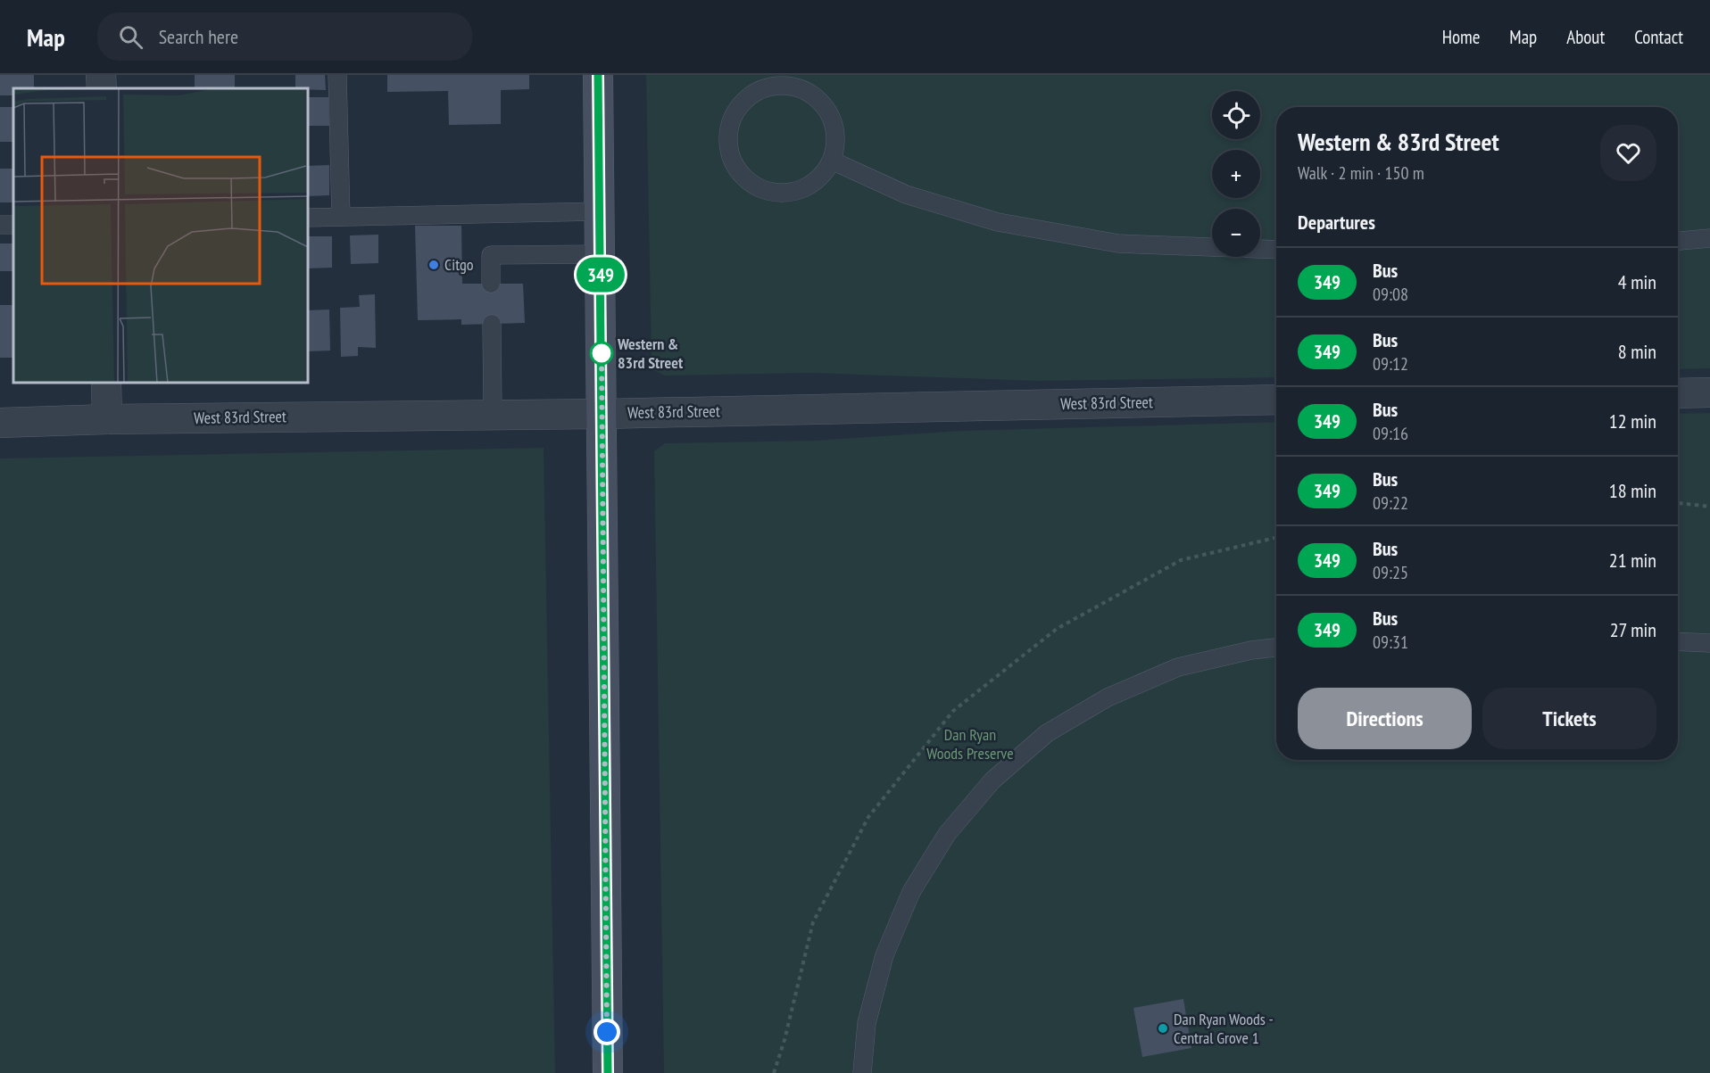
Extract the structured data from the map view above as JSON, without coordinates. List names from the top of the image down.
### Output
{
  "streets": {
    "street": ["West 83rd Street"]
  },
  "parks": ["Dan Ryan Woods Preserve"],
  "places": ["Citgo", "Western & 83rd Street", "Dan Ryan Woods - Central Grove 1"],
  "lines": ["bus line 349"],
  "page": {
    "header": "Map",
    "search": "Search here",
    "nav": [
      "Home",
      "Map",
      "About",
      "Contact"
    ],
    "on_map": "349",
    "map_buttons": ["+", "−"],
    "heading": [
      ["Western & 83rd Street", "Walk · 2 min · 150 m"],
      "Departures"
    ],
    "list": [
      {
        "mark": "349",
        "name": "Bus",
        "note": "09:08",
        "value": "4 min"
      },
      {
        "mark": "349",
        "name": "Bus",
        "note": "09:12",
        "value": "8 min"
      },
      {
        "mark": "349",
        "name": "Bus",
        "note": "09:16",
        "value": "12 min"
      },
      {
        "mark": "349",
        "name": "Bus",
        "note": "09:22",
        "value": "18 min"
      },
      {
        "mark": "349",
        "name": "Bus",
        "note": "09:25",
        "value": "21 min"
      },
      {
        "mark": "349",
        "name": "Bus",
        "note": "09:31",
        "value": "27 min"
      }
    ],
    "buttons": ["Directions", "Tickets"]
  }
}
